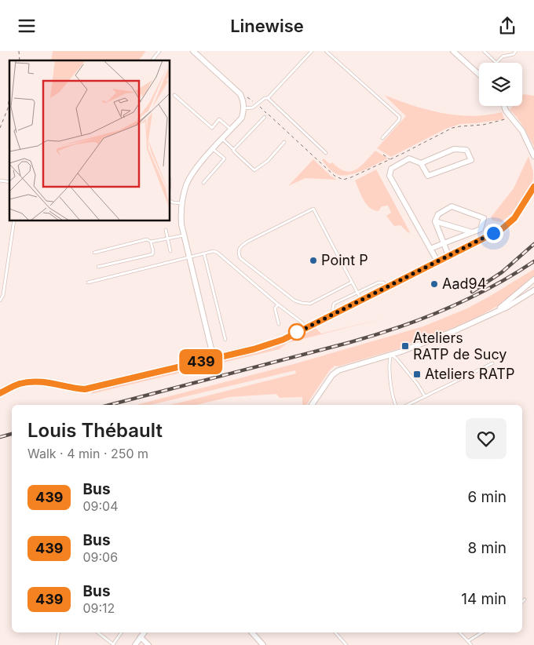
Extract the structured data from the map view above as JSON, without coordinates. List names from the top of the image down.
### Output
{
  "places": {
    "other": ["Point P", "Aad94"],
    "transit": ["Ateliers RATP de Sucy", "Ateliers RATP"]
  },
  "lines": ["bus line 439"],
  "page": {
    "header": "Linewise",
    "on_map": "439",
    "heading": ["Louis Thébault", "Walk · 4 min · 250 m"],
    "list": [
      {
        "mark": "439",
        "name": "Bus",
        "note": "09:04",
        "value": "6 min"
      },
      {
        "mark": "439",
        "name": "Bus",
        "note": "09:06",
        "value": "8 min"
      },
      {
        "mark": "439",
        "name": "Bus",
        "note": "09:12",
        "value": "14 min"
      }
    ]
  }
}
